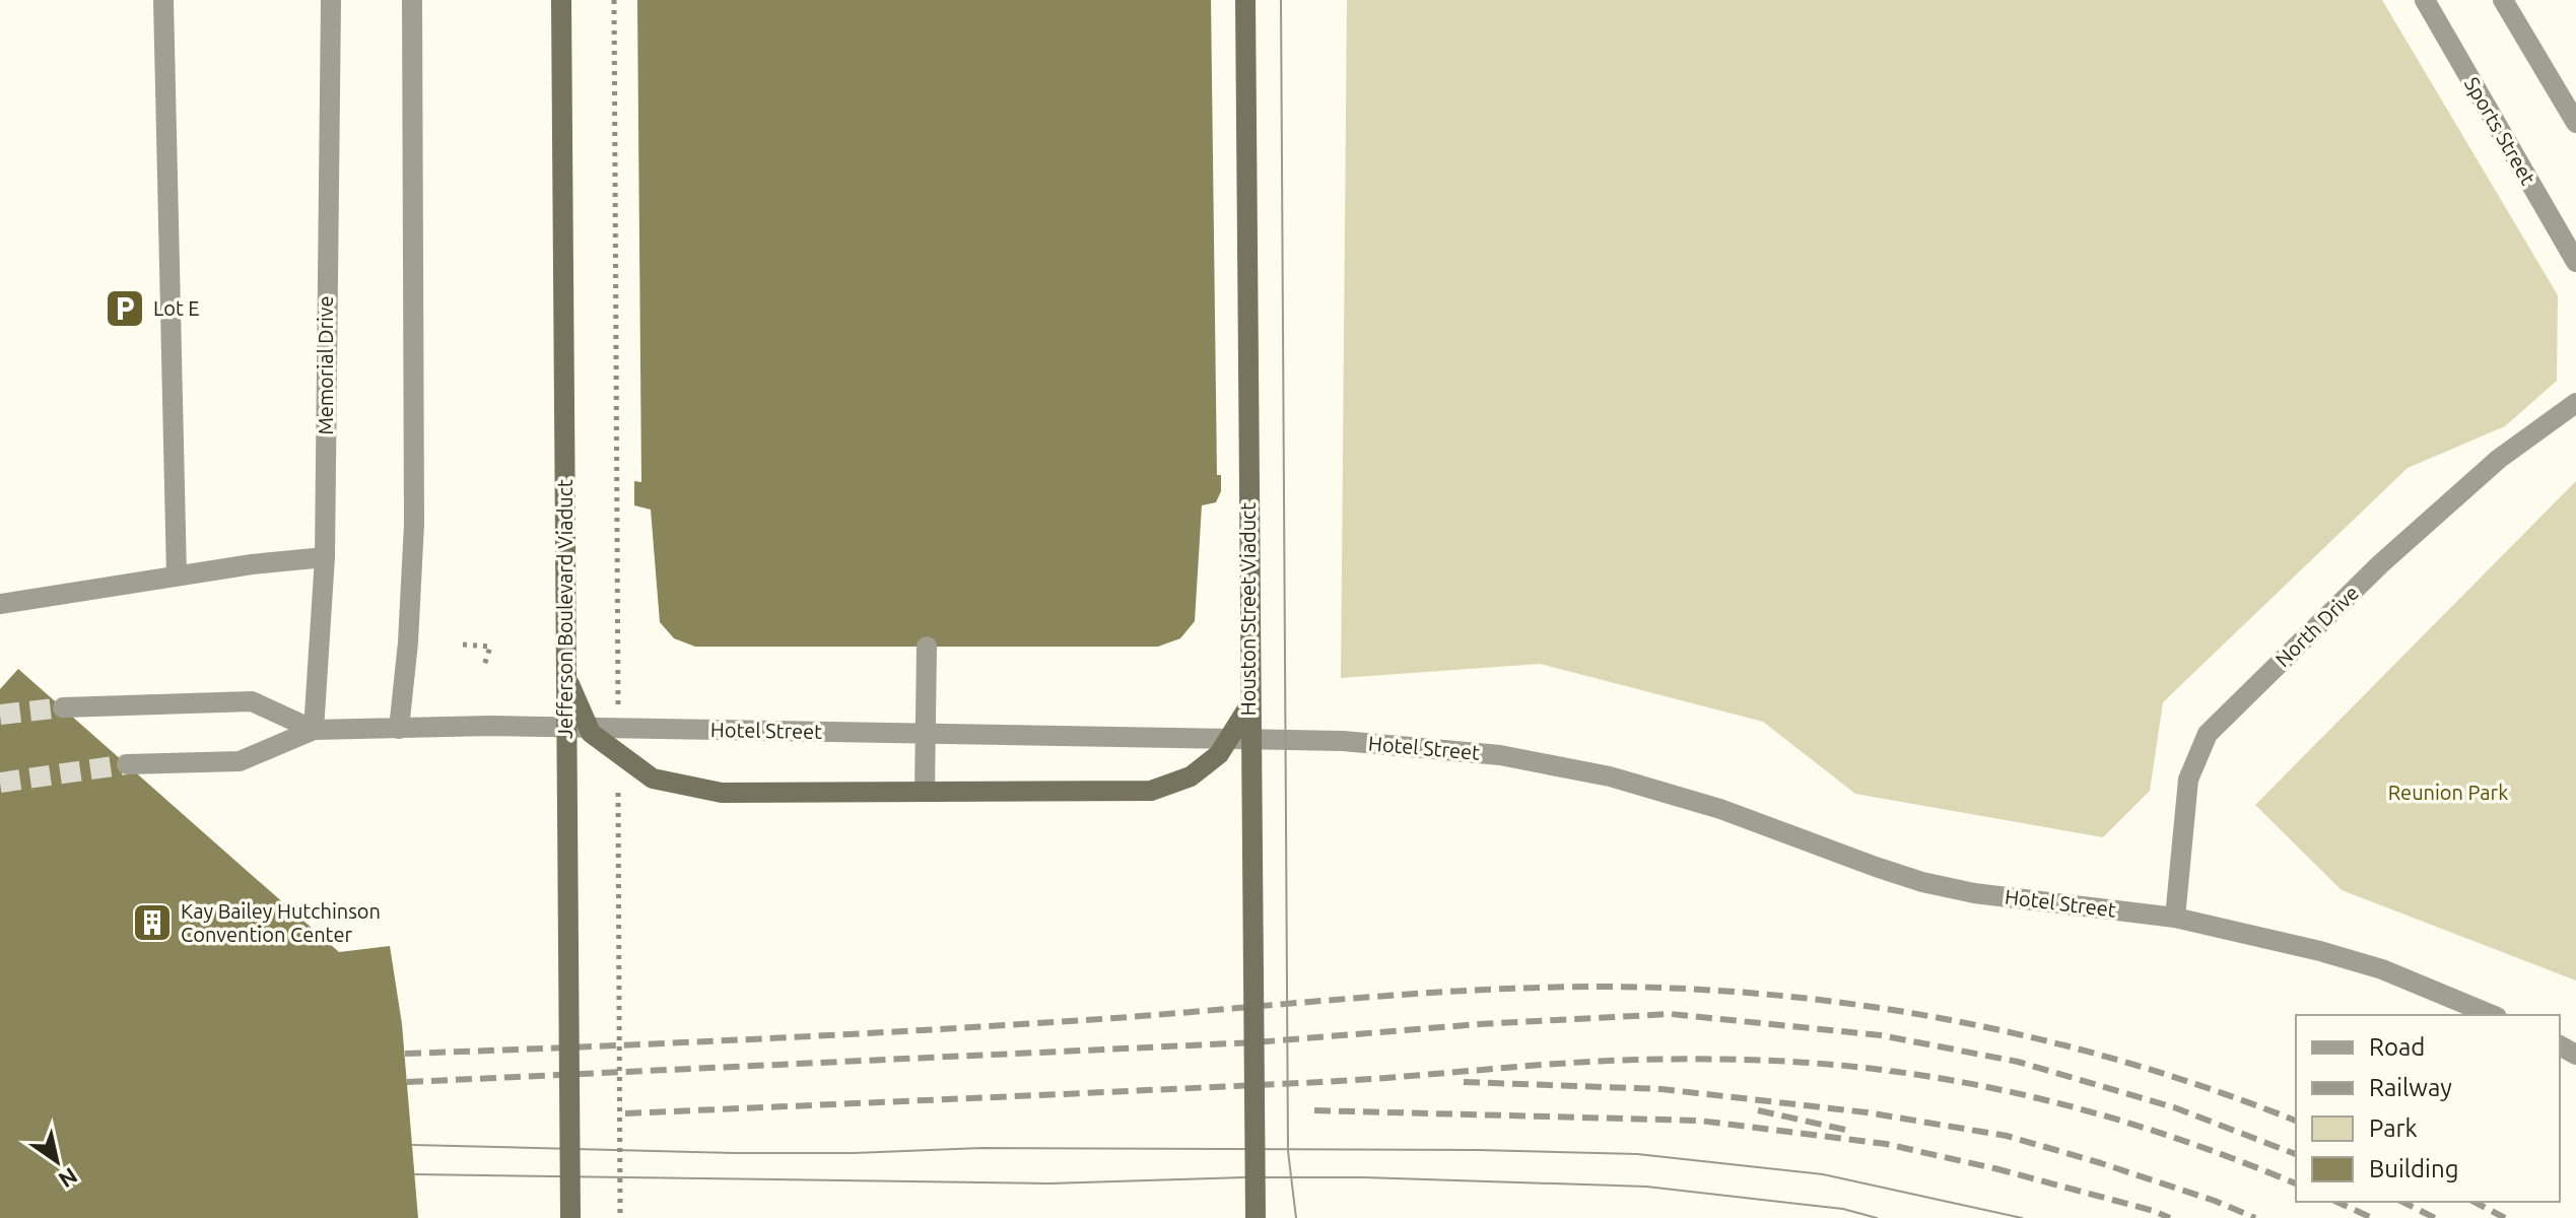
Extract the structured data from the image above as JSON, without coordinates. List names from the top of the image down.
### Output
{
  "streets": {
    "main road": ["Jefferson Boulevard Viaduct", "Houston Street Viaduct"],
    "street": [
      "Sports Street",
      "Memorial Drive",
      "North Drive",
      "Hotel Street"
    ]
  },
  "crossings": [
    ["Memorial Drive", "Hotel Street"],
    ["North Drive", "Hotel Street"]
  ],
  "parks": ["Reunion Park"],
  "places": {
    "parking": ["Lot E"],
    "building": ["Kay Bailey Hutchinson Convention Center"]
  },
  "legend": [
    "Road",
    "Railway",
    "Park",
    "Building"
  ],
  "north": "bottom right"
}
